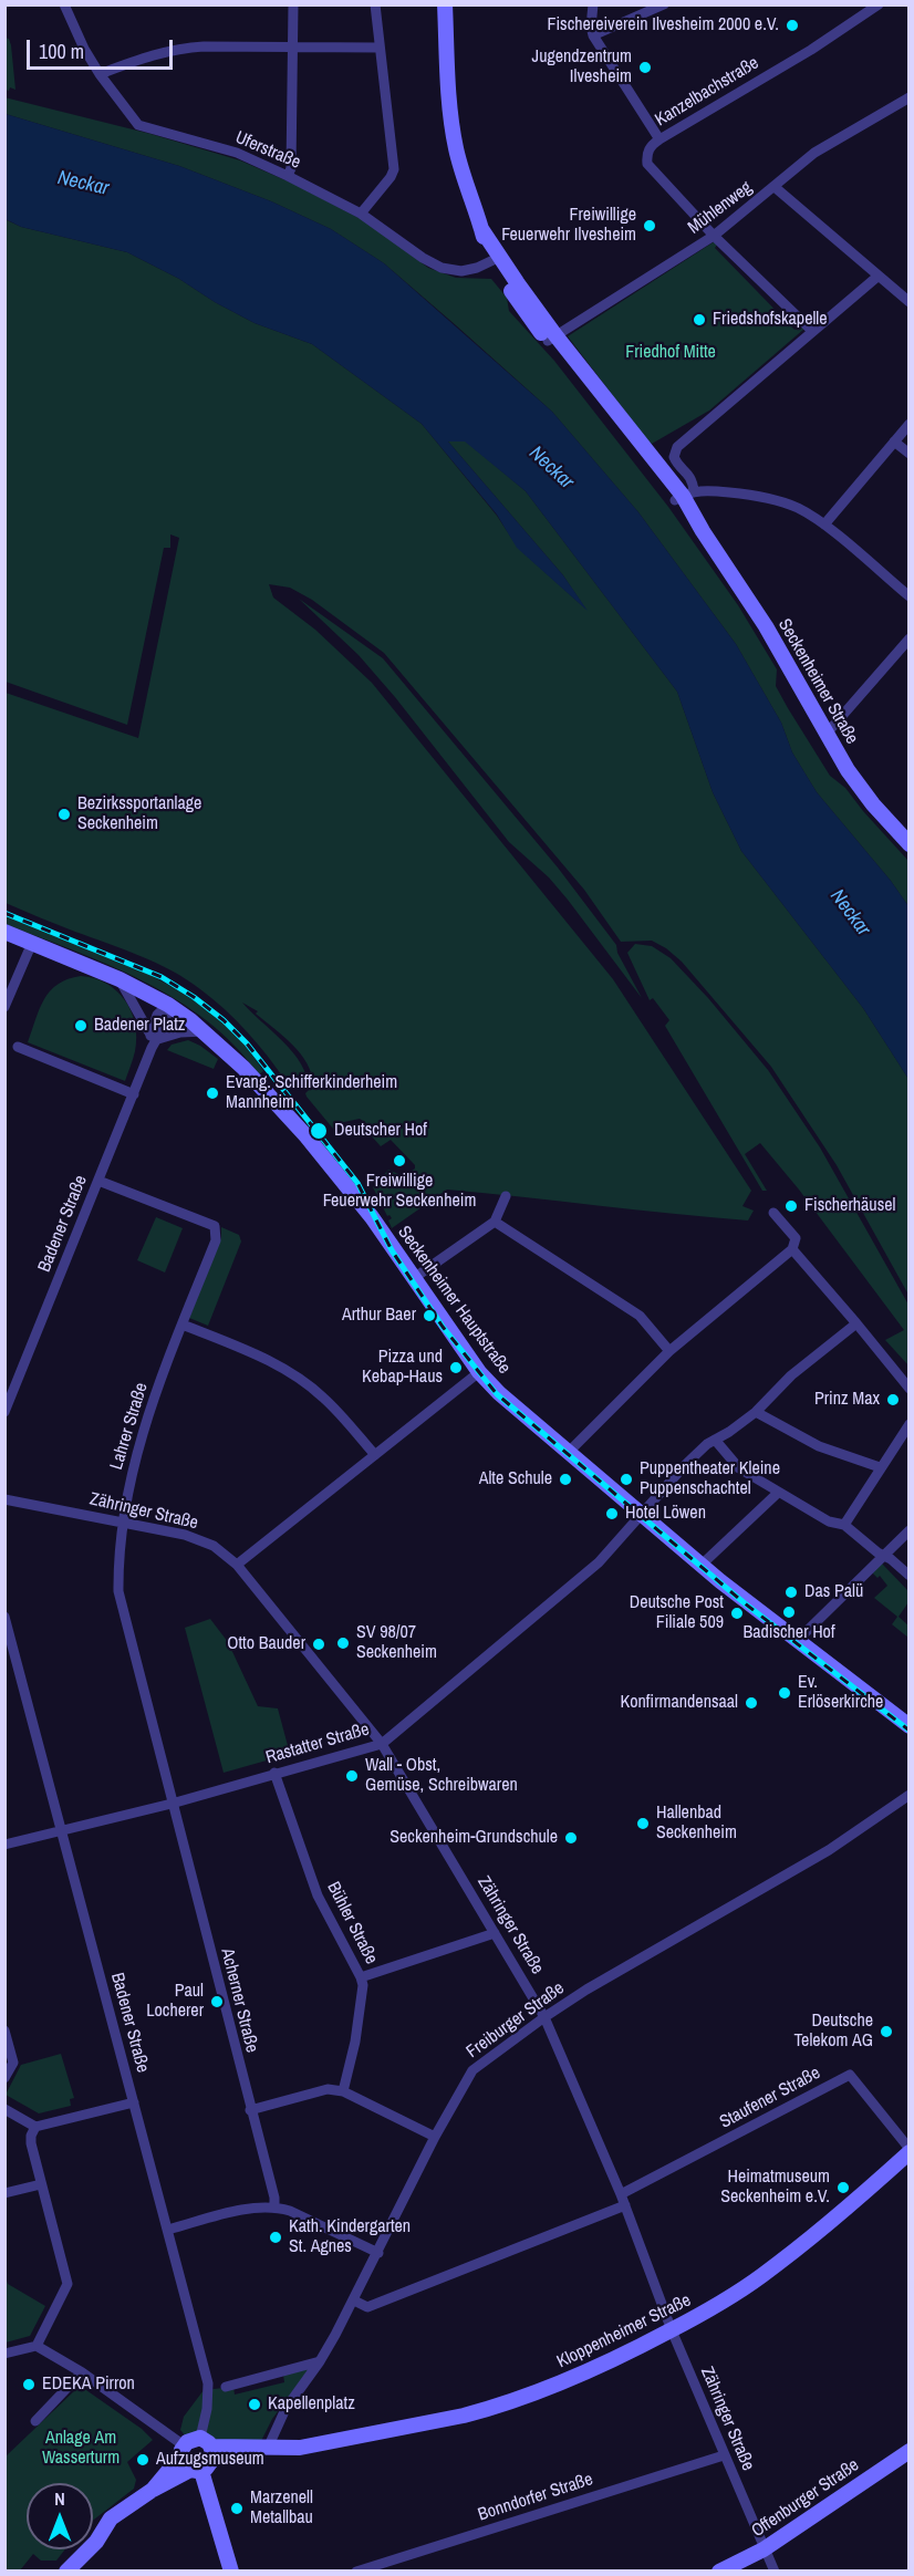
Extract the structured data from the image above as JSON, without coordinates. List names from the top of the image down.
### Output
{
  "streets": {
    "main road": [
      "Seckenheimer Straße",
      "Seckenheimer Hauptstraße",
      "Kloppenheimer Straße",
      "Offenburger Straße"
    ],
    "street": [
      "Kanzelbachstraße",
      "Uferstraße",
      "Mühlenweg",
      "Badener Straße",
      "Lahrer Straße",
      "Zähringer Straße",
      "Rastatter Straße",
      "Bühler Straße",
      "Acherner Straße",
      "Freiburger Straße",
      "Staufener Straße",
      "Bonndorfer Straße"
    ]
  },
  "crossings": [
    ["Kanzelbachstraße", "Mühlenweg"],
    ["Uferstraße", "Seckenheimer Straße"],
    ["Mühlenweg", "Seckenheimer Straße"],
    ["Badener Straße", "Seckenheimer Hauptstraße"],
    ["Badener Straße", "Lahrer Straße"],
    ["Badener Straße", "Rastatter Straße"],
    ["Badener Straße", "Kloppenheimer Straße"],
    ["Seckenheimer Hauptstraße", "Rastatter Straße"],
    ["Lahrer Straße", "Zähringer Straße"],
    ["Lahrer Straße", "Rastatter Straße"],
    ["Lahrer Straße", "Acherner Straße"],
    ["Zähringer Straße", "Rastatter Straße"],
    ["Zähringer Straße", "Freiburger Straße"],
    ["Zähringer Straße", "Staufener Straße"],
    ["Zähringer Straße", "Kloppenheimer Straße"],
    ["Zähringer Straße", "Bonndorfer Straße"],
    ["Zähringer Straße", "Offenburger Straße"],
    ["Rastatter Straße", "Bühler Straße"],
    ["Rastatter Straße", "Acherner Straße"],
    ["Freiburger Straße", "Kloppenheimer Straße"],
    ["Staufener Straße", "Kloppenheimer Straße"]
  ],
  "water": ["Neckar"],
  "parks": ["Friedhof Mitte", "Anlage Am Wasserturm"],
  "places": [
    "Fischereiverein Ilvesheim 2000 e.V.",
    "Jugendzentrum Ilvesheim",
    "Freiwillige Feuerwehr Ilvesheim",
    "Friedshofskapelle",
    "Bezirkssportanlage Seckenheim",
    "Badener Platz",
    "Evang. Schifferkinderheim Mannheim",
    "Deutscher Hof",
    "Freiwillige Feuerwehr Seckenheim",
    "Fischerhäusel",
    "Arthur Baer",
    "Pizza und Kebap-Haus",
    "Prinz Max",
    "Alte Schule",
    "Puppentheater Kleine Puppenschachtel",
    "Hotel Löwen",
    "Das Palü",
    "Badischer Hof",
    "Deutsche Post Filiale 509",
    "SV 98/07 Seckenheim",
    "Otto Bauder",
    "Ev. Erlöserkirche",
    "Konfirmandensaal",
    "Wall - Obst, Gemüse, Schreibwaren",
    "Hallenbad Seckenheim",
    "Seckenheim-Grundschule",
    "Paul Locherer",
    "Deutsche Telekom AG",
    "Heimatmuseum Seckenheim e.V.",
    "Kath. Kindergarten St. Agnes",
    "EDEKA Pirron",
    "Kapellenplatz",
    "Aufzugsmuseum",
    "Marzenell Metallbau"
  ],
  "scale_bar": "100 m",
  "north": "top"
}
